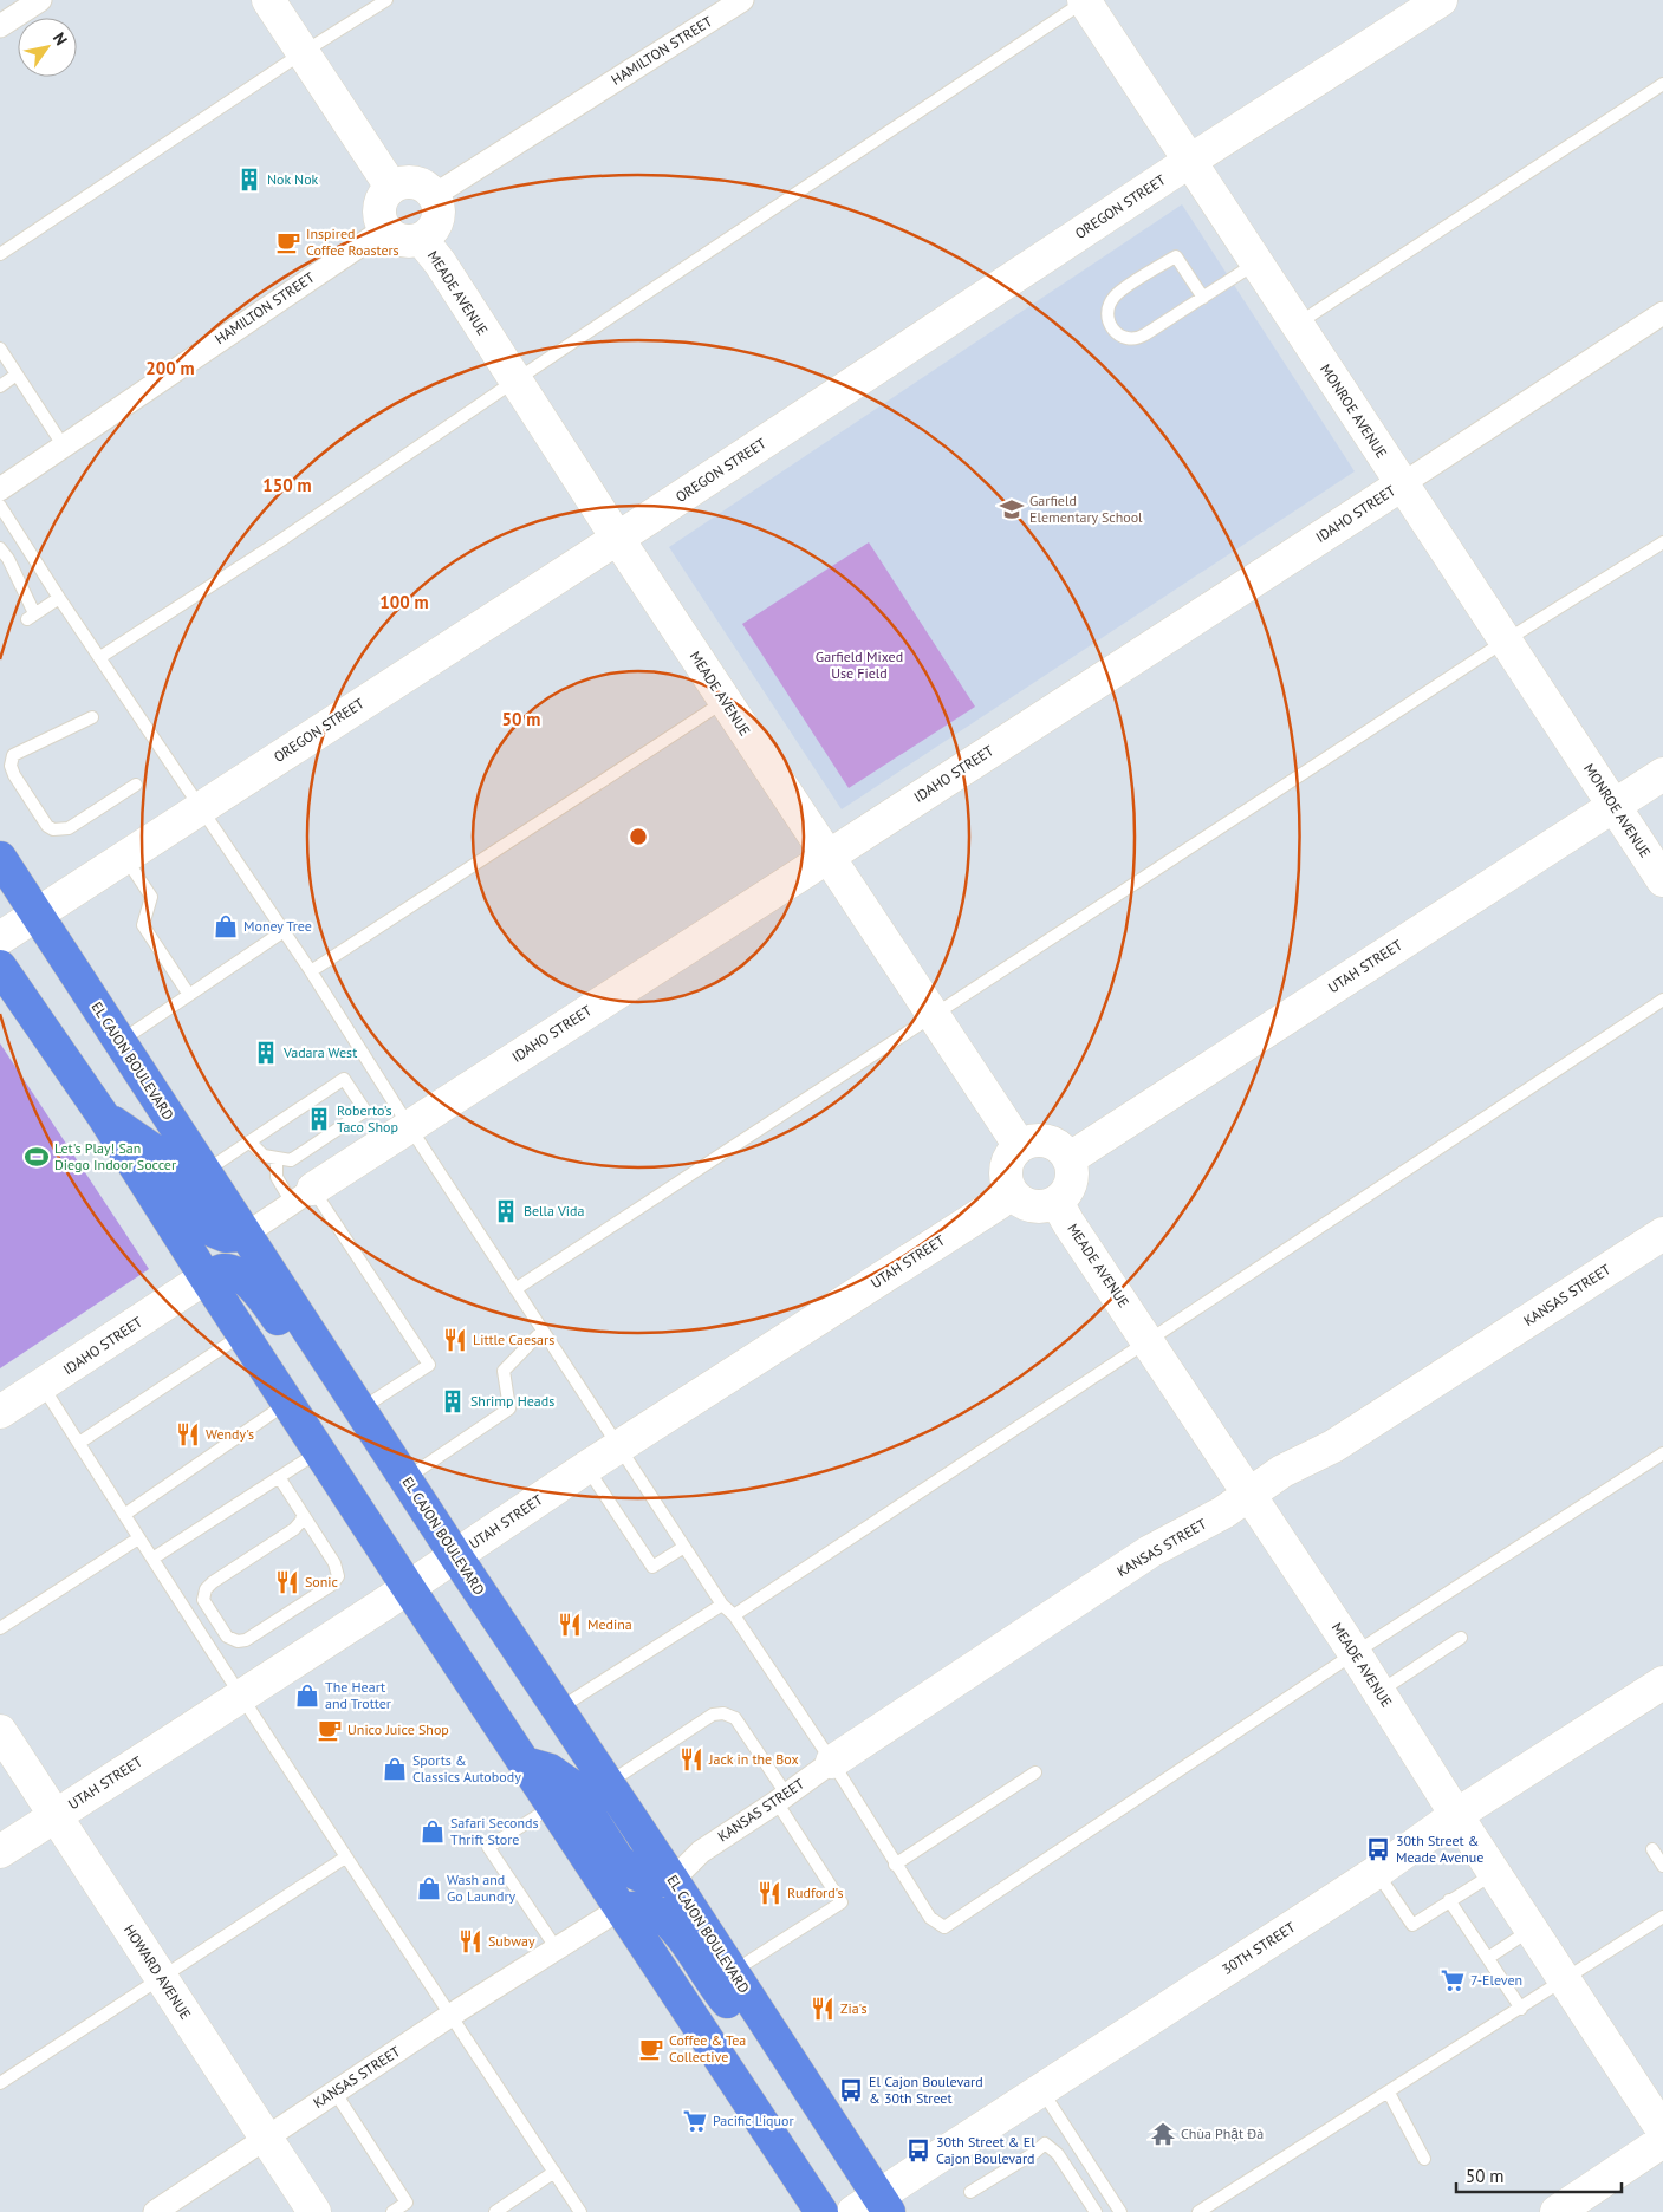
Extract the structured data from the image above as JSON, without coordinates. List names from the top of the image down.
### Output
{
  "streets": {
    "main road": ["EL CAJON BOULEVARD"],
    "street": [
      "HAMILTON STREET",
      "OREGON STREET",
      "MEADE AVENUE",
      "MONROE AVENUE",
      "IDAHO STREET",
      "UTAH STREET",
      "KANSAS STREET",
      "30TH STREET",
      "HOWARD AVENUE"
    ]
  },
  "crossings": [
    ["HAMILTON STREET", "MEADE AVENUE"],
    ["OREGON STREET", "MEADE AVENUE"],
    ["OREGON STREET", "MONROE AVENUE"],
    ["OREGON STREET", "EL CAJON BOULEVARD"],
    ["MEADE AVENUE", "IDAHO STREET"],
    ["MEADE AVENUE", "UTAH STREET"],
    ["MEADE AVENUE", "KANSAS STREET"],
    ["MEADE AVENUE", "30TH STREET"],
    ["MONROE AVENUE", "IDAHO STREET"],
    ["MONROE AVENUE", "UTAH STREET"],
    ["IDAHO STREET", "EL CAJON BOULEVARD"],
    ["UTAH STREET", "EL CAJON BOULEVARD"],
    ["UTAH STREET", "HOWARD AVENUE"],
    ["EL CAJON BOULEVARD", "KANSAS STREET"],
    ["EL CAJON BOULEVARD", "30TH STREET"],
    ["KANSAS STREET", "HOWARD AVENUE"]
  ],
  "parks": ["Garfield Mixed Use Field"],
  "places": {
    "building": [
      "Nok Nok",
      "Vadara West",
      "Roberto's Taco Shop",
      "Bella Vida",
      "Shrimp Heads"
    ],
    "cafe": ["Inspired Coffee Roasters", "Unico Juice Shop", "Coffee & Tea Collective"],
    "school or university": ["Garfield Elementary School"],
    "shop": [
      "Money Tree",
      "The Heart and Trotter",
      "Sports & Classics Autobody",
      "Safari Seconds Thrift Store",
      "Wash and Go Laundry"
    ],
    "sports": ["Let's Play! San Diego Indoor Soccer"],
    "restaurant": [
      "Little Caesars",
      "Wendy's",
      "Sonic",
      "Medina",
      "Jack in the Box",
      "Rudford's",
      "Subway",
      "Zia's"
    ],
    "bus stop": ["30th Street & Meade Avenue", "El Cajon Boulevard & 30th Street", "30th Street & El Cajon Boulevard"],
    "supermarket": ["7-Eleven", "Pacific Liquor"],
    "temple": ["Chùa Phật Đà"]
  },
  "scale_bar": "50 m",
  "north": "top right",
  "rings": [
    "200 m",
    "150 m",
    "100 m",
    "50 m"
  ]
}
